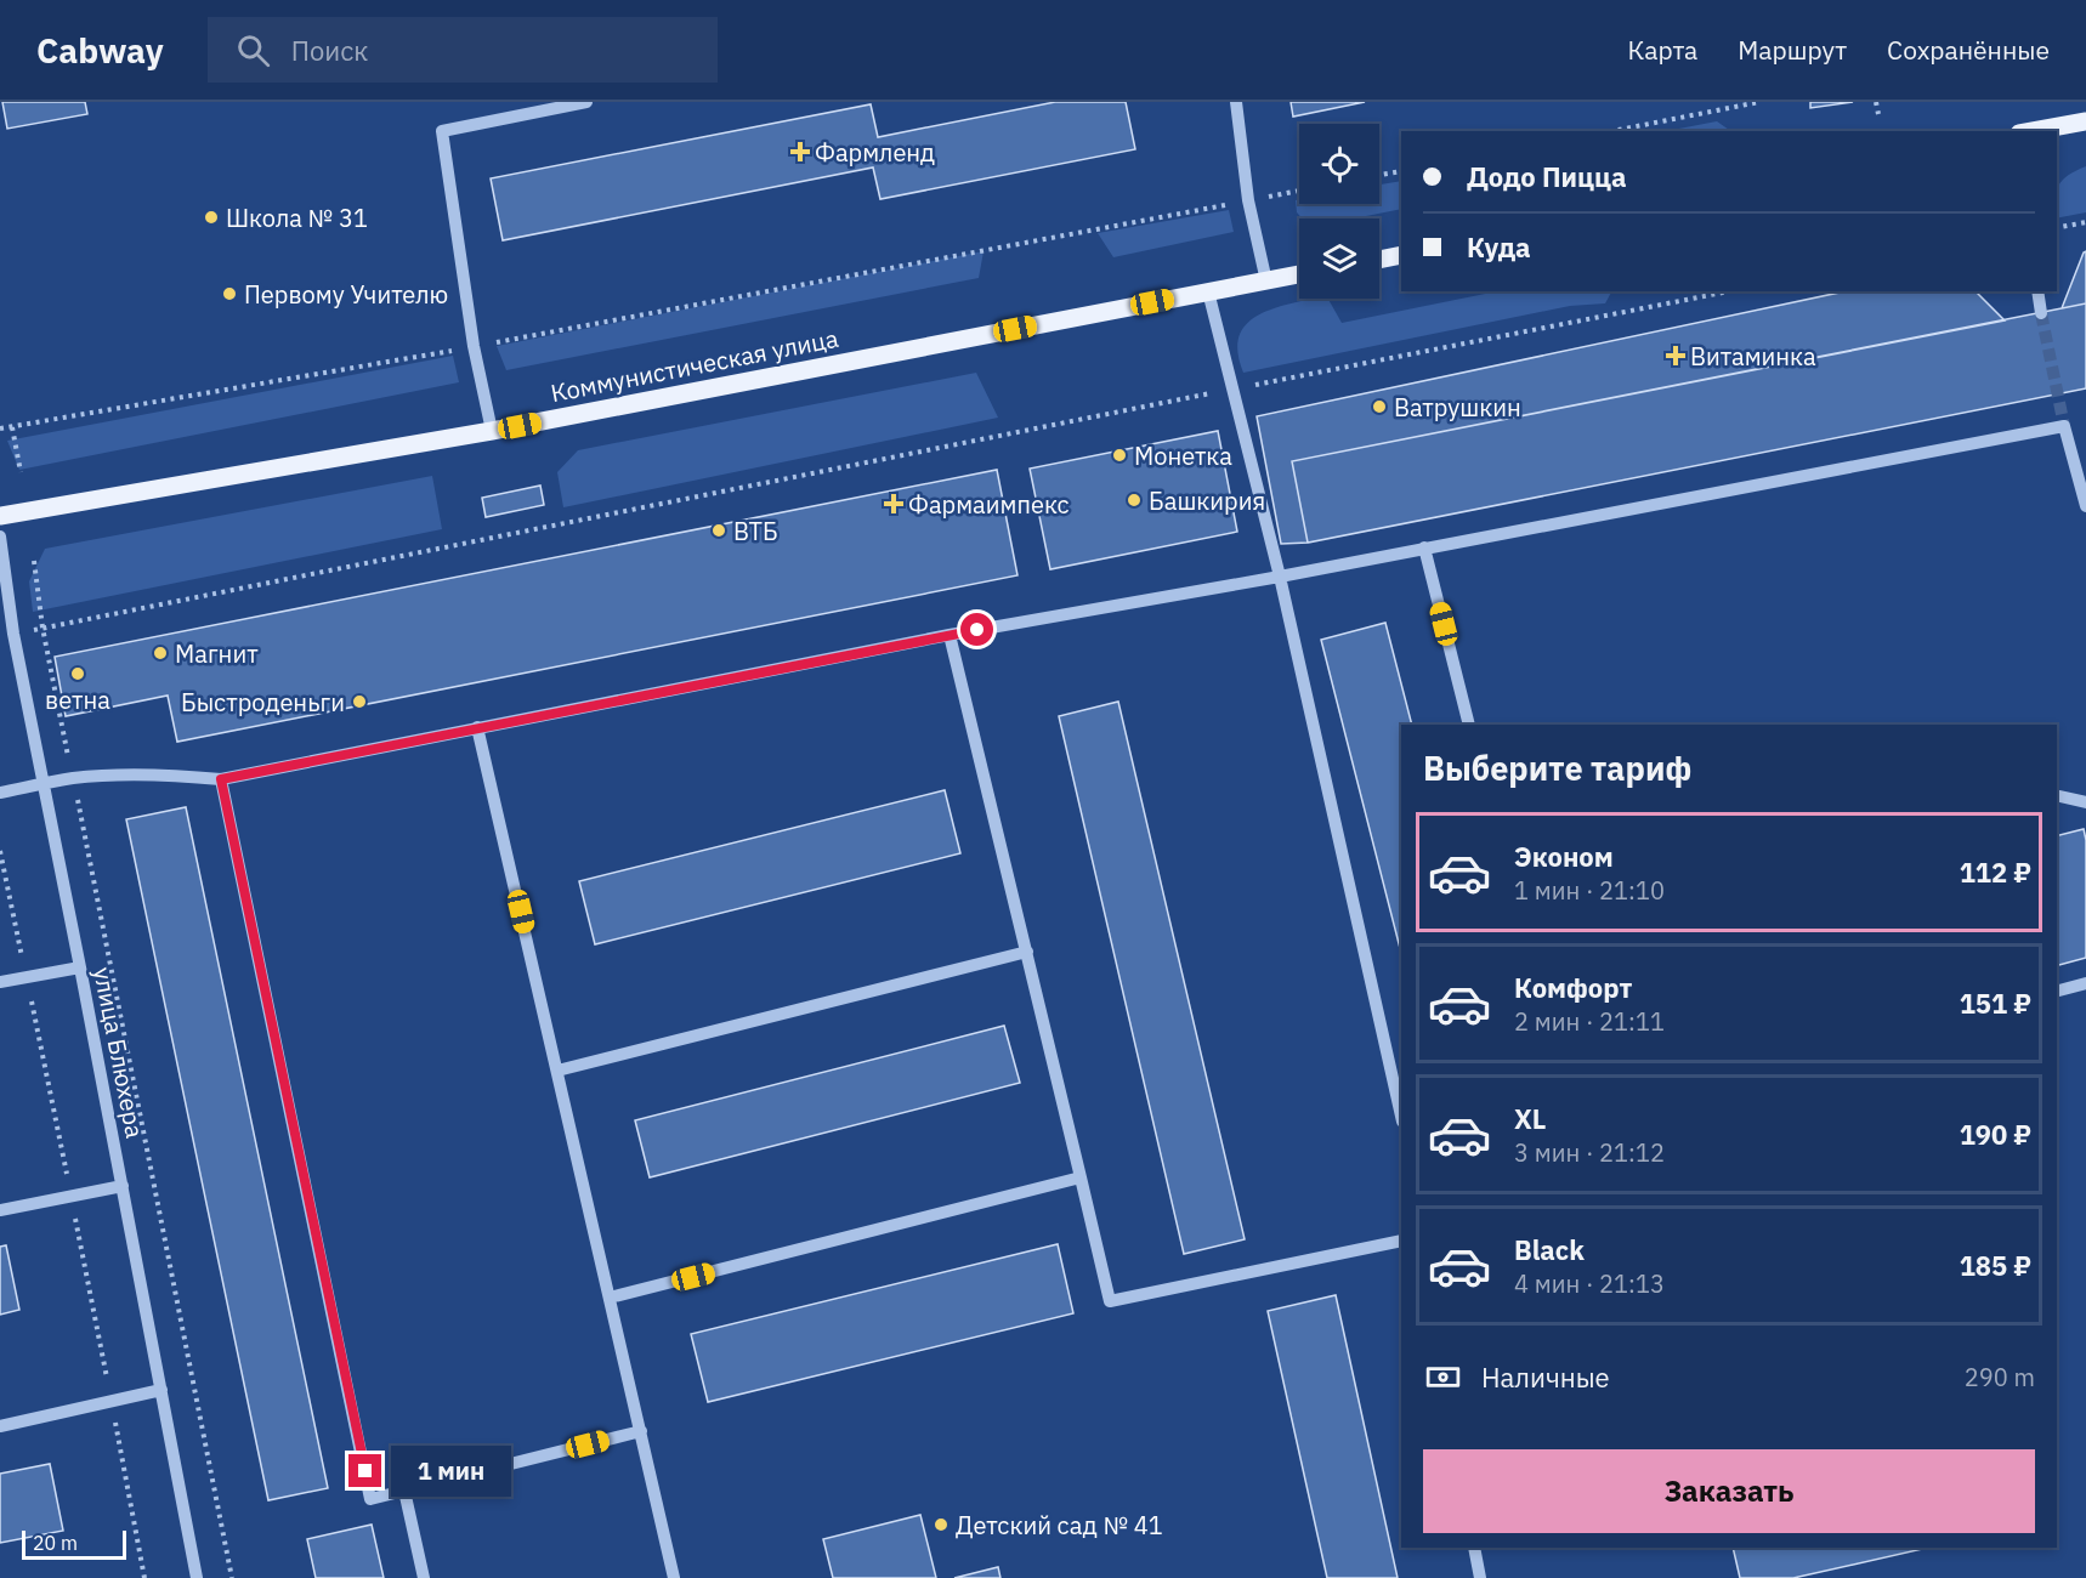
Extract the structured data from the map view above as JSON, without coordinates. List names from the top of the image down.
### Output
{
  "streets": {
    "main road": ["Коммунистическая улица"],
    "street": ["улица Блюхера"]
  },
  "places": {
    "health": ["Фармленд", "Витаминка", "Фармаимпекс"],
    "other": [
      "Школа № 31",
      "Первому Учителю",
      "Ватрушкин",
      "Монетка",
      "Башкирия",
      "ВТБ",
      "Магнит",
      "ветна",
      "Быстроденьги",
      "Детский сад № 41"
    ]
  },
  "scale_bar": "20 m",
  "page": {
    "header": "Cabway",
    "search": "Поиск",
    "nav": ["Карта", "Маршрут", "Сохранённые"],
    "banner": ["Додо Пицца", "Куда"],
    "heading": "Выберите тариф",
    "list": [
      {
        "name": "Эконом",
        "note": "1 мин · 21:10",
        "value": "112 ₽"
      },
      {
        "name": "Комфорт",
        "note": "2 мин · 21:11",
        "value": "151 ₽"
      },
      {
        "name": "XL",
        "note": "3 мин · 21:12",
        "value": "190 ₽"
      },
      {
        "name": "Black",
        "note": "4 мин · 21:13",
        "value": "185 ₽"
      }
    ],
    "pay": ["Наличные", "290 m"],
    "buttons": "Заказать",
    "bubble": "1 мин",
    "scale": "20 m"
  }
}
